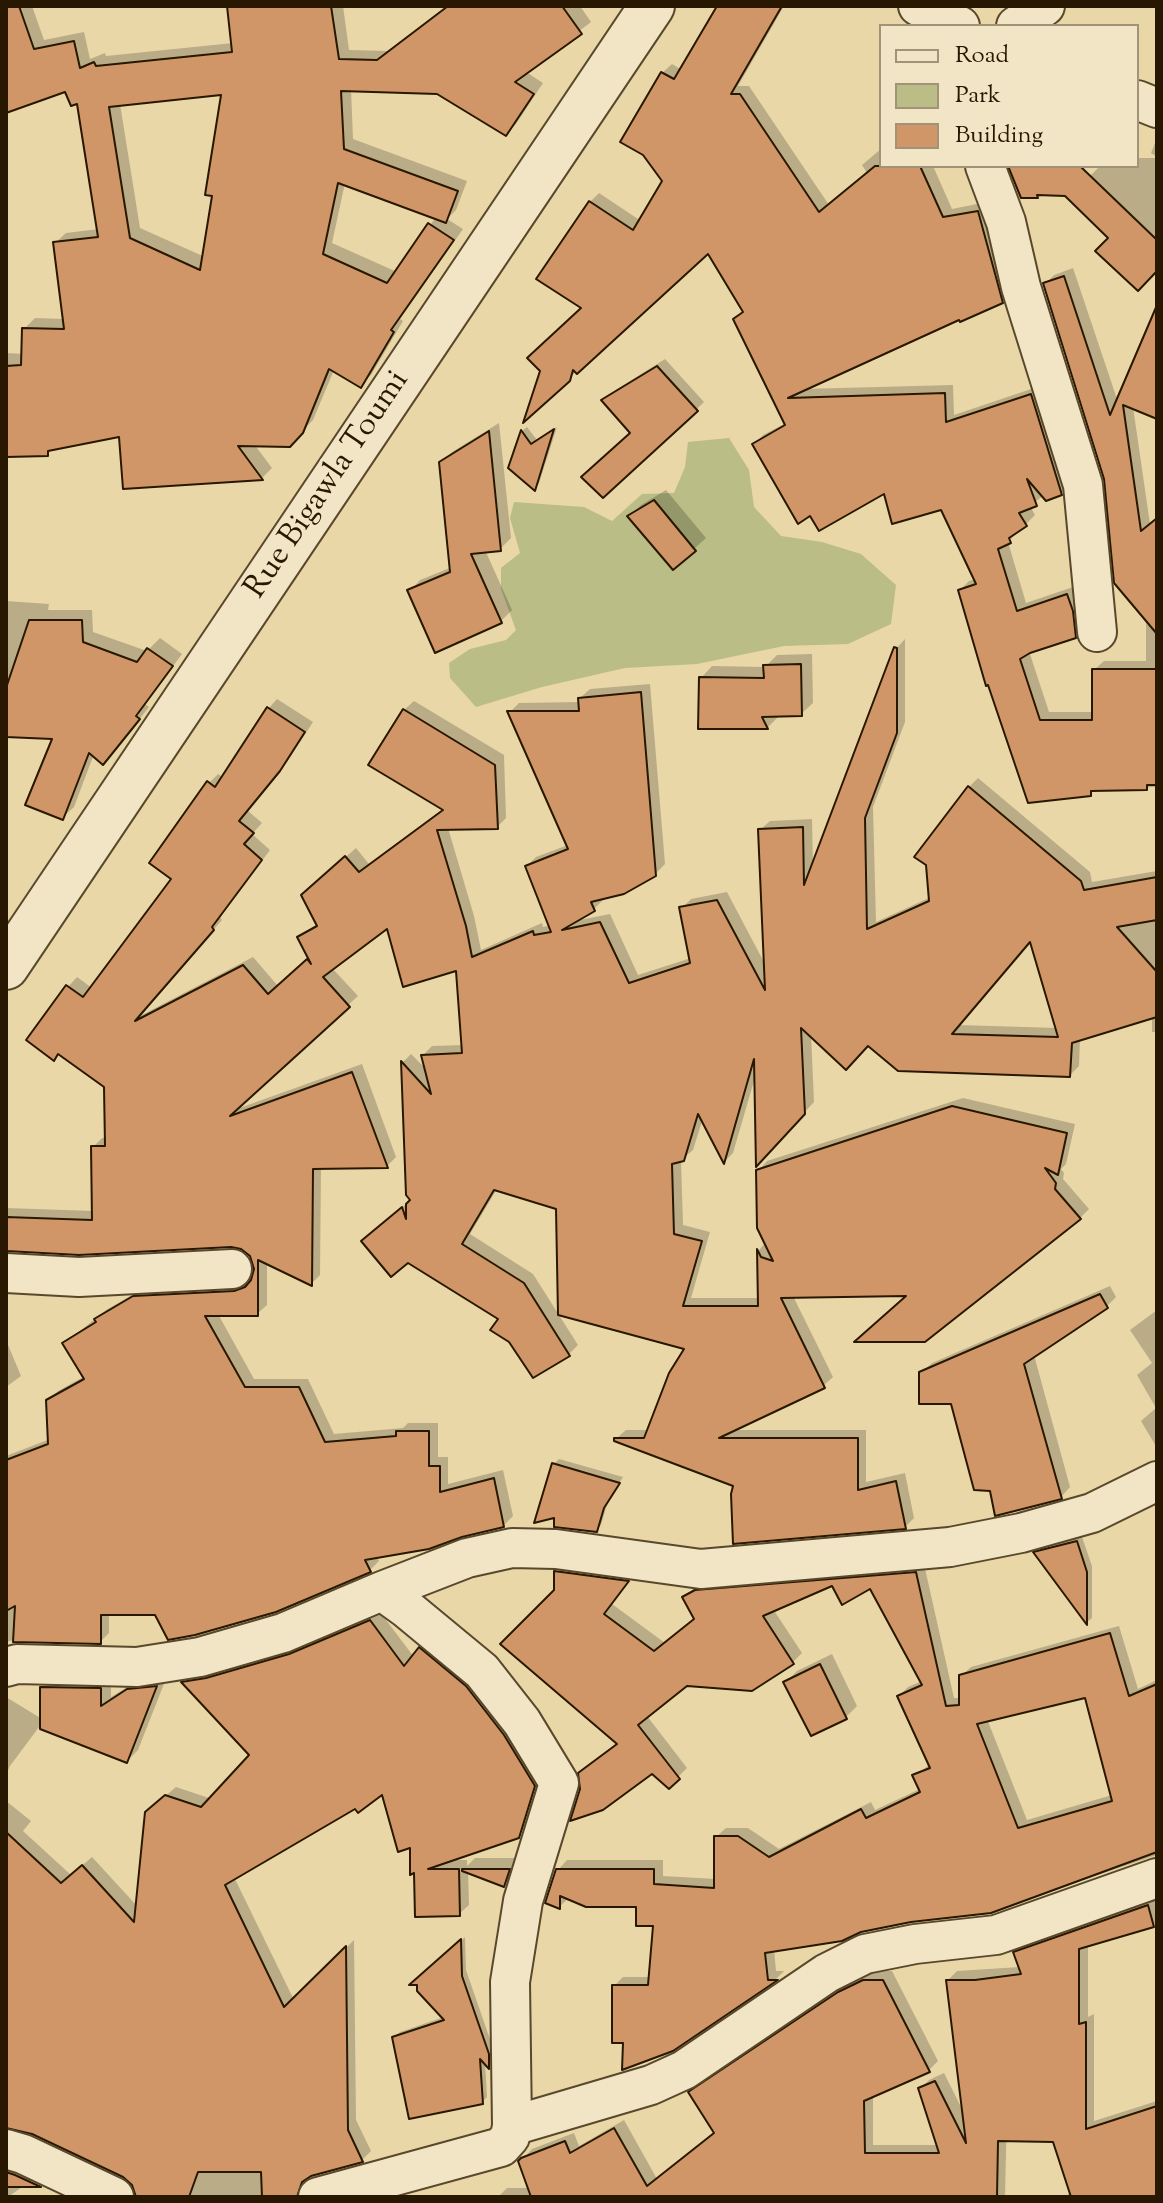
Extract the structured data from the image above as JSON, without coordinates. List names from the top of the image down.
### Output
{
  "streets": {
    "street": ["Rue Bigawla Toumi"]
  },
  "legend": ["Road", "Park", "Building"]
}
